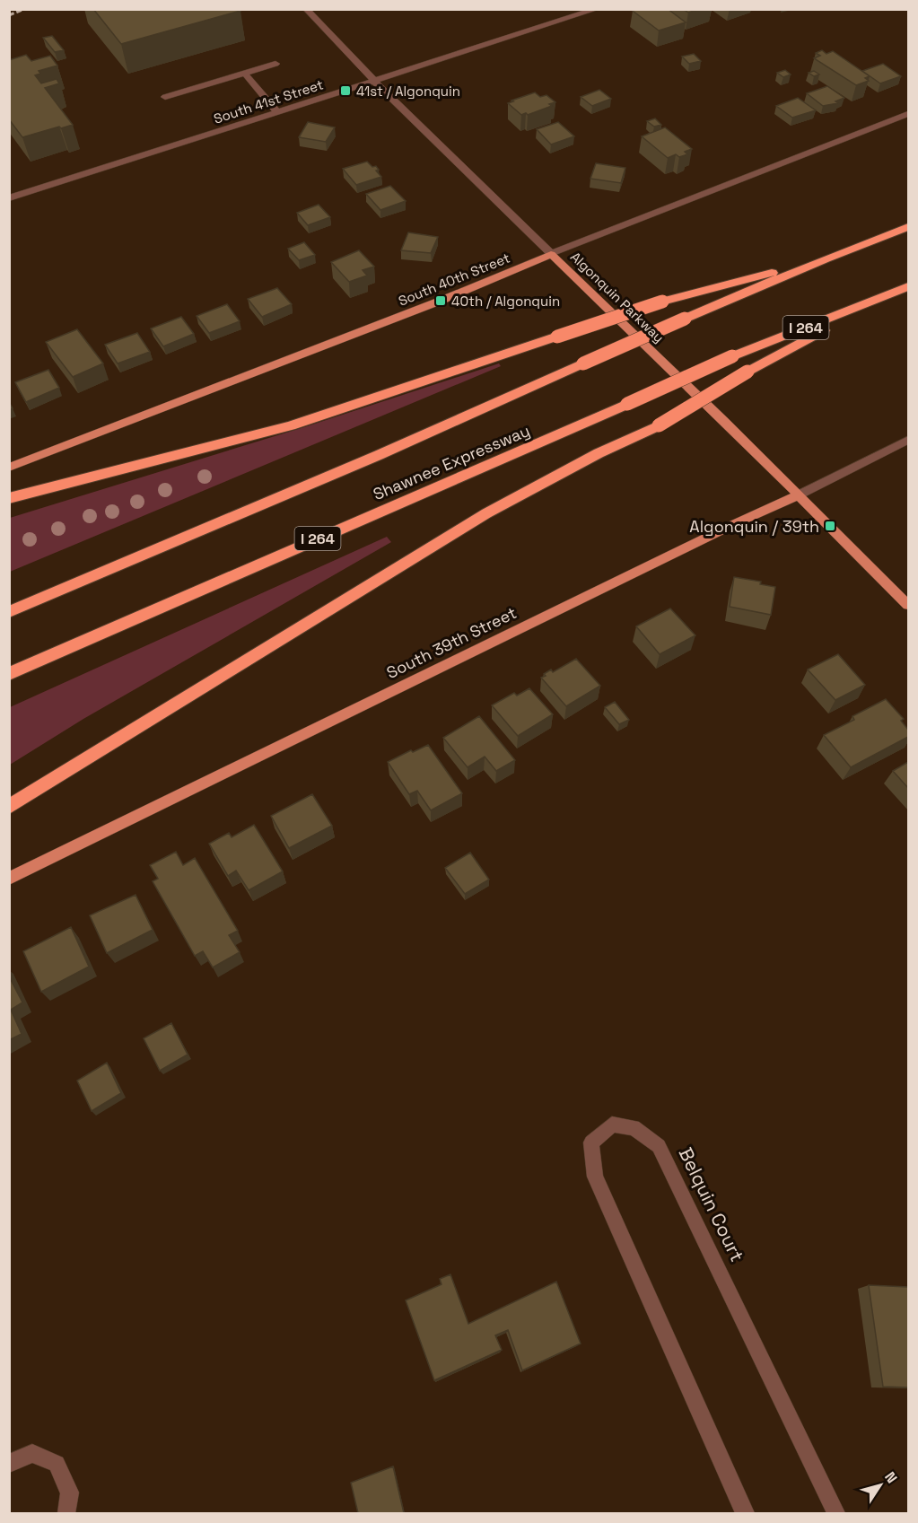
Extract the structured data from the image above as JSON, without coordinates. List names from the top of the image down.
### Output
{
  "streets": {
    "highway": ["I 264", "Shawnee Expressway"],
    "main road": ["South 40th Street", "Algonquin Parkway", "South 39th Street"],
    "street": ["South 41st Street", "Belquin Court"]
  },
  "crossings": [
    ["South 41st Street", "Algonquin Parkway"],
    ["South 40th Street", "Algonquin Parkway"],
    ["Algonquin Parkway", "South 39th Street"]
  ],
  "places": {
    "transit": ["41st / Algonquin", "40th / Algonquin", "Algonquin / 39th"]
  },
  "north": "top right"
}
